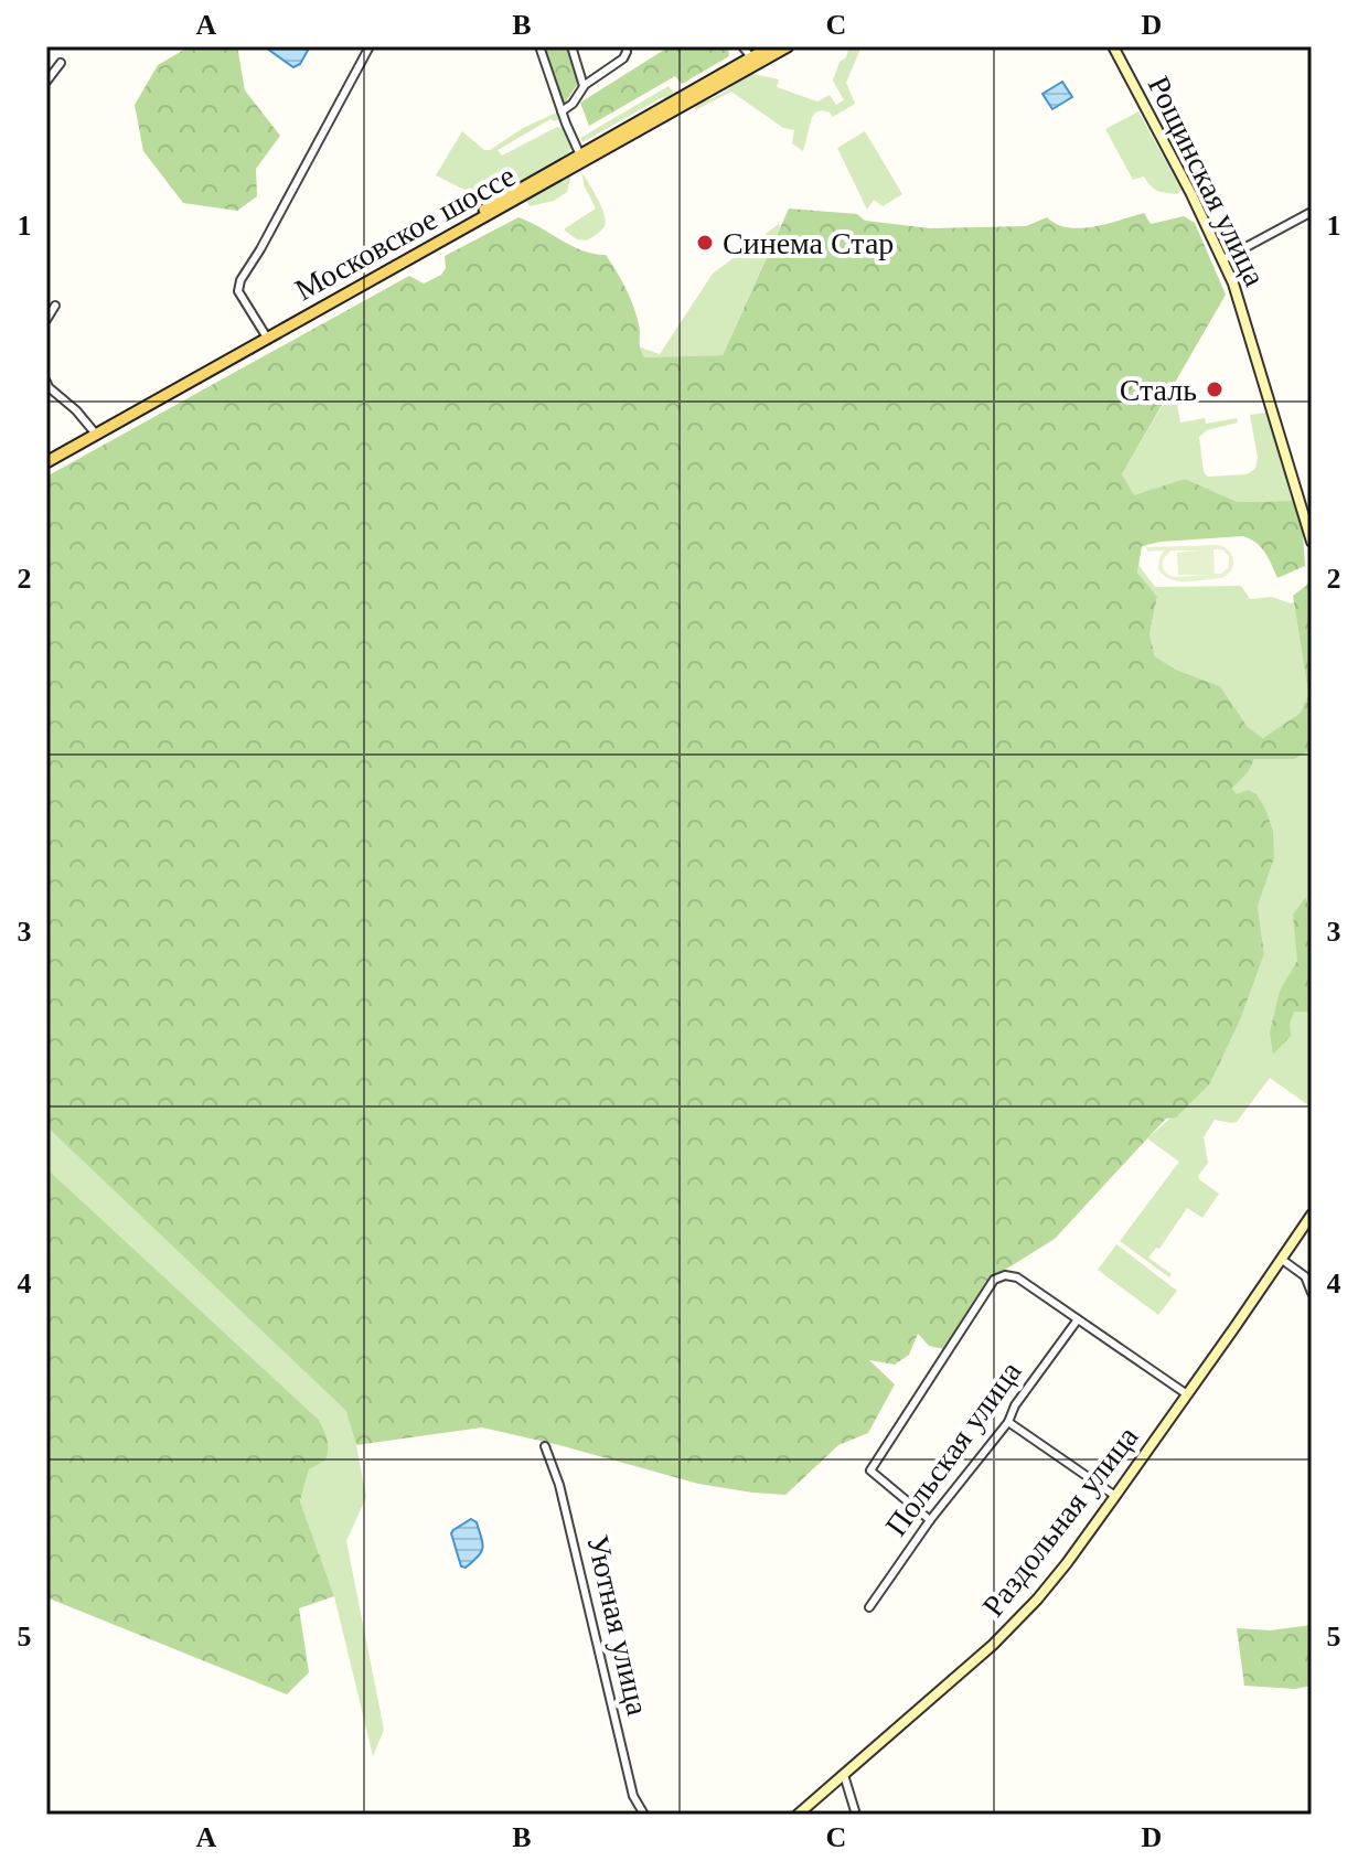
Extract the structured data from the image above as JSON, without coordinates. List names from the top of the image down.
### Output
{
  "streets": {
    "main road": ["Рощинская улица", "Московское шоссе", "Раздольная улица"],
    "street": ["Польская улица", "Уютная улица"]
  },
  "places": ["Синема Стар", "Сталь"],
  "grid": {
    "columns": [
      "A",
      "B",
      "C",
      "D"
    ],
    "rows": [
      "1",
      "2",
      "3",
      "4",
      "5"
    ]
  }
}
